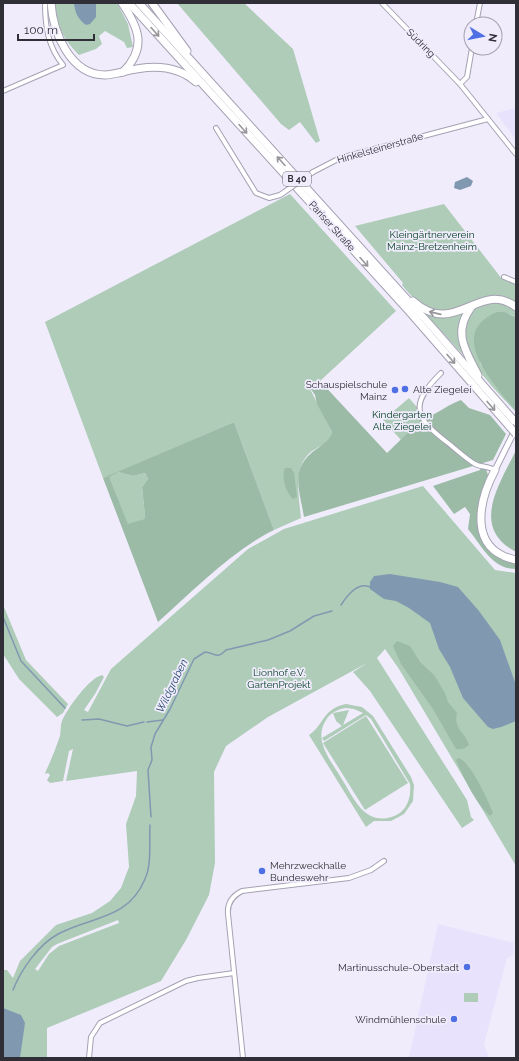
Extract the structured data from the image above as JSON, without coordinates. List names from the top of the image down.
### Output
{
  "streets": {
    "highway": ["B 40", "Pariser Straße"],
    "street": ["Südring", "Hinkelsteinerstraße"]
  },
  "crossings": [
    ["Südring", "Hinkelsteinerstraße"],
    ["B 40", "Pariser Straße"]
  ],
  "water": ["Wildgraben"],
  "parks": ["Kleingärtnerverein Mainz-Bretzenheim", "Kindergarten Alte Ziegelei", "Lionhof e.V. GartenProjekt"],
  "places": [
    "Alte Ziegelei",
    "Schauspielschule Mainz",
    "Mehrzweckhalle Bundeswehr",
    "Martinusschule-Oberstadt",
    "Windmühlenschule"
  ],
  "scale_bar": "100 m",
  "north": "right"
}
